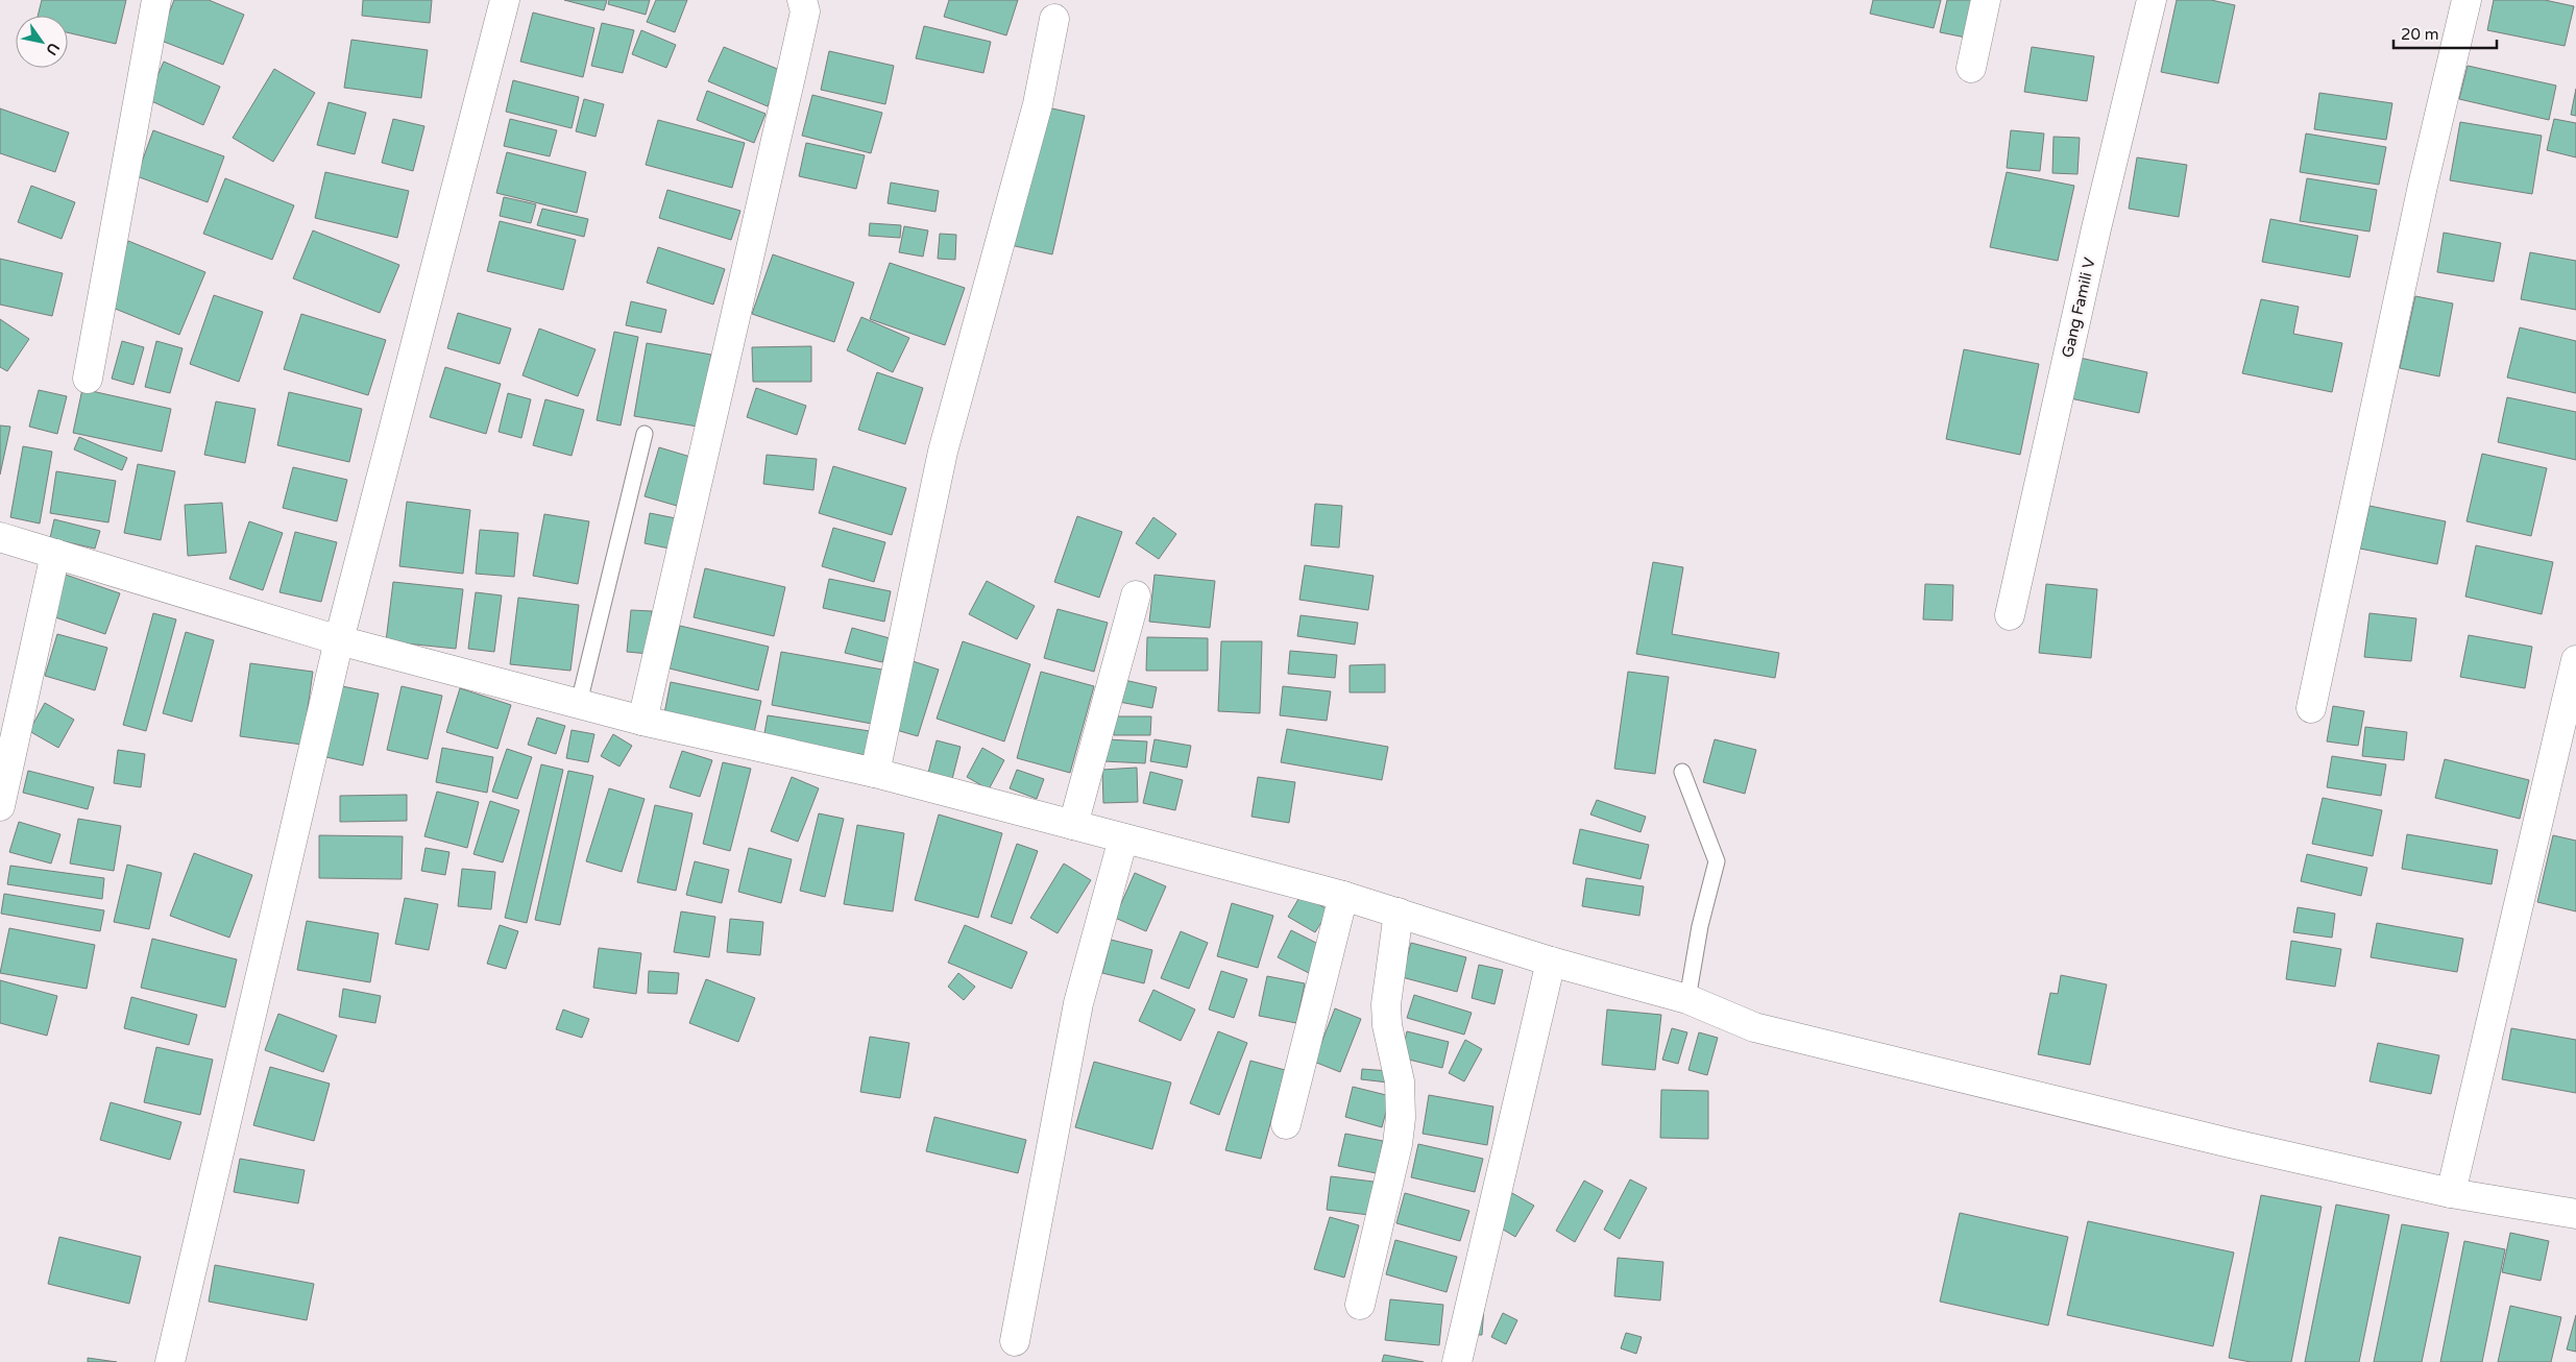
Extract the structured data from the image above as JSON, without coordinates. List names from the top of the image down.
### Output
{
  "streets": {
    "street": ["Gang Famili V"]
  },
  "scale_bar": "20 m",
  "north": "bottom right"
}
